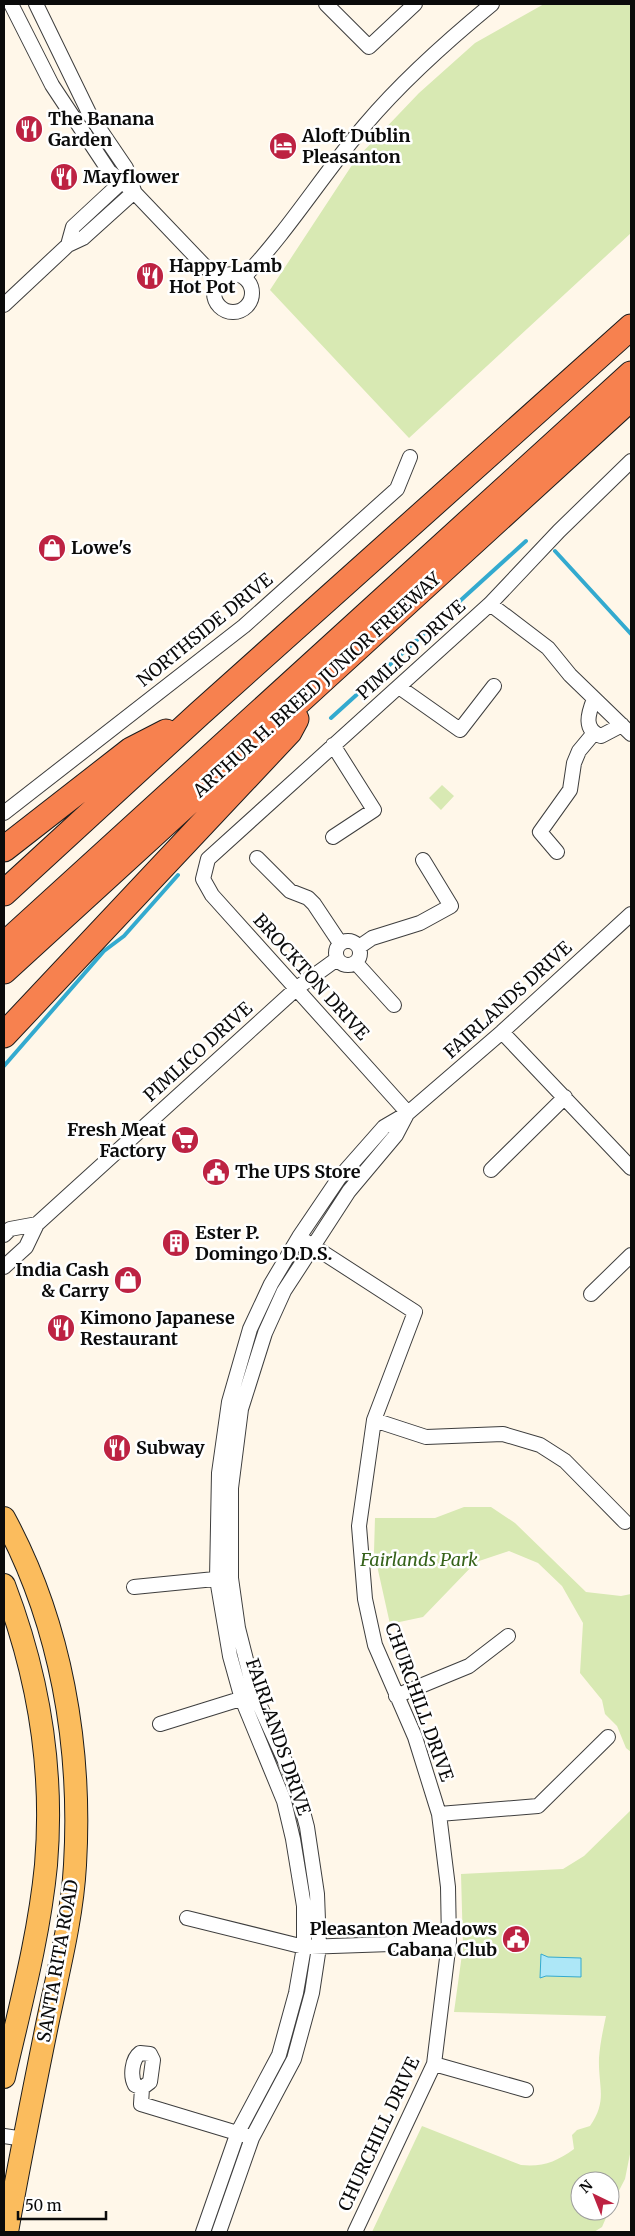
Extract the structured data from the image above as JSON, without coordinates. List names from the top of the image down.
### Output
{
  "streets": {
    "highway": ["ARTHUR H. BREED JUNIOR FREEWAY"],
    "main road": ["SANTA RITA ROAD"],
    "street": [
      "NORTHSIDE DRIVE",
      "PIMLICO DRIVE",
      "BROCKTON DRIVE",
      "FAIRLANDS DRIVE",
      "CHURCHILL DRIVE"
    ]
  },
  "crossings": [
    ["PIMLICO DRIVE", "BROCKTON DRIVE"],
    ["BROCKTON DRIVE", "FAIRLANDS DRIVE"],
    ["FAIRLANDS DRIVE", "CHURCHILL DRIVE"]
  ],
  "parks": ["Fairlands Park"],
  "places": {
    "restaurant": [
      "The Banana Garden",
      "Mayflower",
      "Happy Lamb Hot Pot",
      "Kimono Japanese Restaurant",
      "Subway"
    ],
    "hotel": ["Aloft Dublin Pleasanton"],
    "shop": ["Lowe's", "India Cash & Carry"],
    "supermarket": ["Fresh Meat Factory"],
    "public building": ["The UPS Store", "Pleasanton Meadows Cabana Club"],
    "building": ["Ester P. Domingo D.D.S."]
  },
  "scale_bar": "50 m",
  "north": "top left"
}
